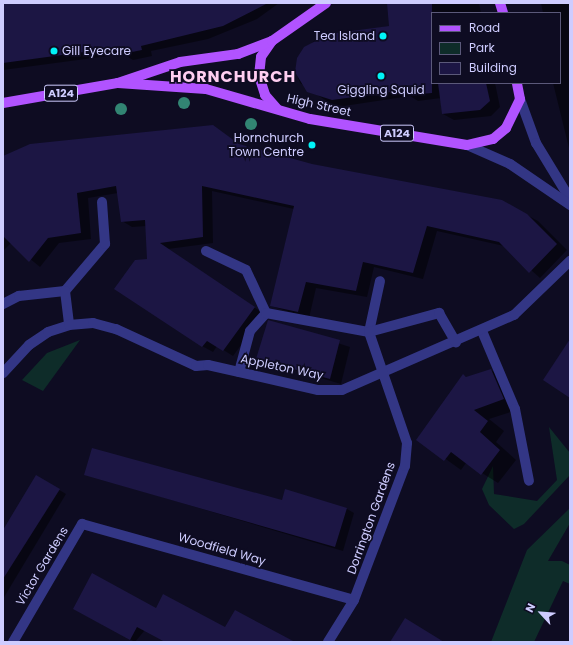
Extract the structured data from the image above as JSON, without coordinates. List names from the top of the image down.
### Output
{
  "streets": {
    "main road": ["A124", "High Street"],
    "street": [
      "Appleton Way",
      "Dorrington Gardens",
      "Woodfield Way",
      "Victor Gardens"
    ]
  },
  "crossings": [
    ["A124", "High Street"],
    ["Appleton Way", "Dorrington Gardens"],
    ["Dorrington Gardens", "Woodfield Way"],
    ["Woodfield Way", "Victor Gardens"]
  ],
  "districts": ["HORNCHURCH"],
  "places": [
    "Tea Island",
    "Gill Eyecare",
    "Giggling Squid",
    "Hornchurch Town Centre"
  ],
  "legend": ["Road", "Park", "Building"],
  "north": "top left"
}
